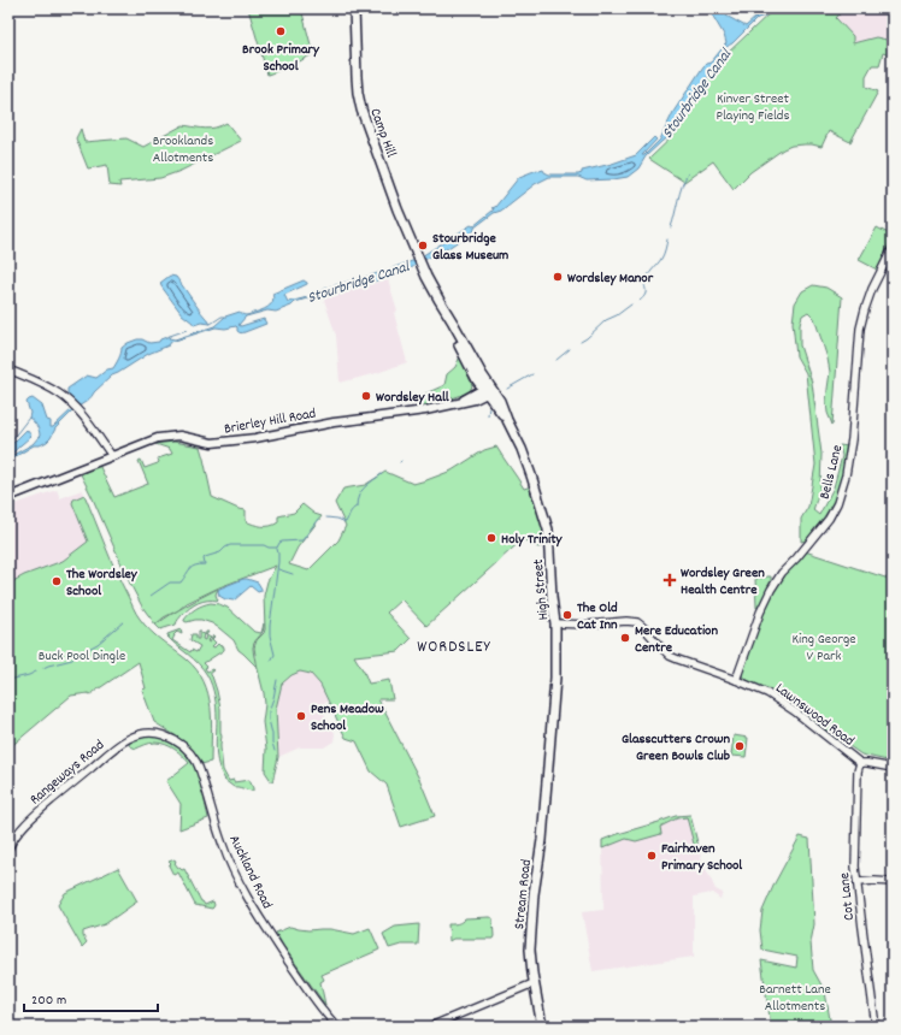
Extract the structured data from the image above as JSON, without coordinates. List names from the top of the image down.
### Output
{
  "streets": {
    "highway": ["Camp Hill", "High Street", "Stream Road"],
    "main road": ["Brierley Hill Road"],
    "street": [
      "Bells Lane",
      "Lawnswood Road",
      "Rangeways Road",
      "Auckland Road",
      "Cot Lane"
    ]
  },
  "crossings": [
    ["Camp Hill", "High Street"],
    ["Brierley Hill Road", "High Street"],
    ["Bells Lane", "Lawnswood Road"],
    ["High Street", "Lawnswood Road"],
    ["High Street", "Stream Road"],
    ["Lawnswood Road", "Cot Lane"],
    ["Rangeways Road", "Auckland Road"]
  ],
  "districts": ["WORDSLEY"],
  "water": ["Stourbridge Canal"],
  "parks": [
    "Kinver Street Playing Fields",
    "Brooklands Allotments",
    "King George V Park",
    "Buck Pool Dingle",
    "Barnett Lane Allotments"
  ],
  "places": {
    "other": [
      "Brook Primary School",
      "Stourbridge Glass Museum",
      "Wordsley Manor",
      "Wordsley Hall",
      "Holy Trinity",
      "The Wordsley School",
      "The Old Cat Inn",
      "Mere Education Centre",
      "Pens Meadow School",
      "Glasscutters Crown Green Bowls Club",
      "Fairhaven Primary School"
    ],
    "health": ["Wordsley Green Health Centre"]
  },
  "scale_bar": "200 m"
}
